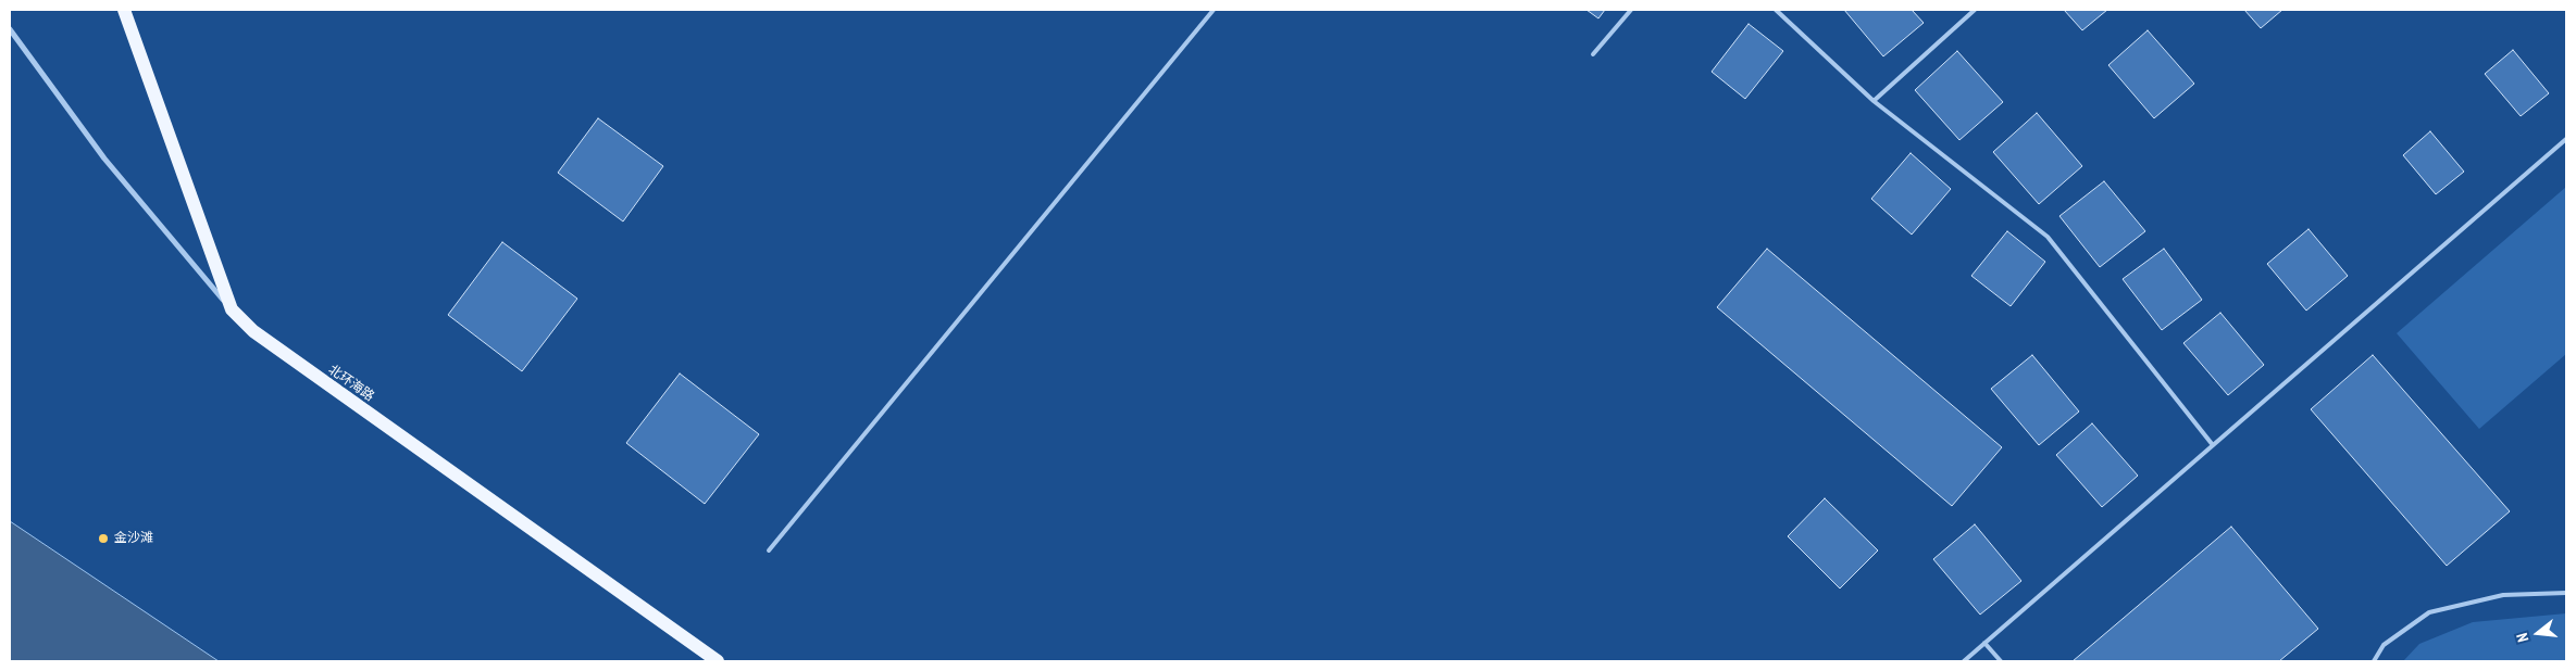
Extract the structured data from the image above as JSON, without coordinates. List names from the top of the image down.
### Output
{
  "streets": {
    "main road": ["北环海路"]
  },
  "places": ["金沙滩"],
  "north": "left"
}
